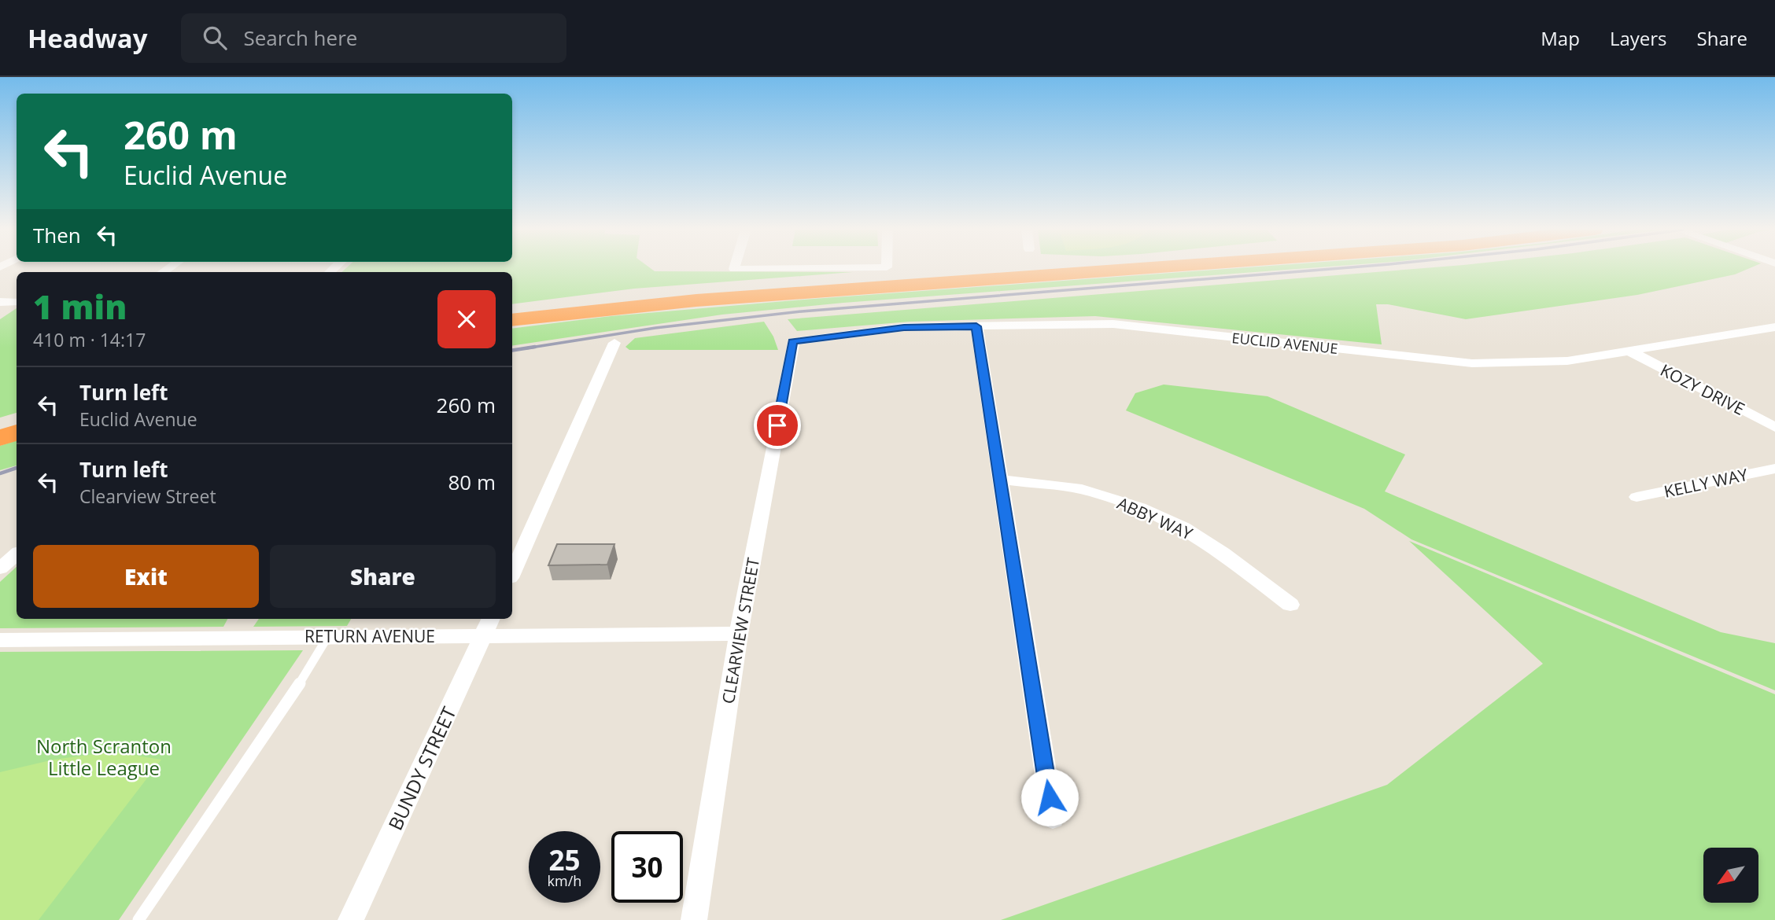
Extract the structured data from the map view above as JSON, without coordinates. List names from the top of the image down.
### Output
{
  "streets": {
    "street": [
      "EUCLID AVENUE",
      "KOZY DRIVE",
      "KELLY WAY",
      "ABBY WAY",
      "CLEARVIEW STREET",
      "RETURN AVENUE",
      "BUNDY STREET"
    ]
  },
  "crossings": [
    ["EUCLID AVENUE", "KOZY DRIVE"],
    ["EUCLID AVENUE", "CLEARVIEW STREET"],
    ["CLEARVIEW STREET", "RETURN AVENUE"],
    ["RETURN AVENUE", "BUNDY STREET"]
  ],
  "parks": ["North Scranton Little League"],
  "north": "bottom left",
  "page": {
    "header": "Headway",
    "search": "Search here",
    "nav": ["Map", "Layers", "Share"],
    "turn": ["260 m", "Euclid Avenue"],
    "then": "Then",
    "heading": ["1 min", "410 m · 14:17"],
    "list": [
      {
        "name": "Turn left",
        "note": "Euclid Avenue",
        "value": "260 m"
      },
      {
        "name": "Turn left",
        "note": "Clearview Street",
        "value": "80 m"
      }
    ],
    "buttons": ["Exit", "Share"],
    "speed": "25 km/h",
    "limit": "30"
  }
}
